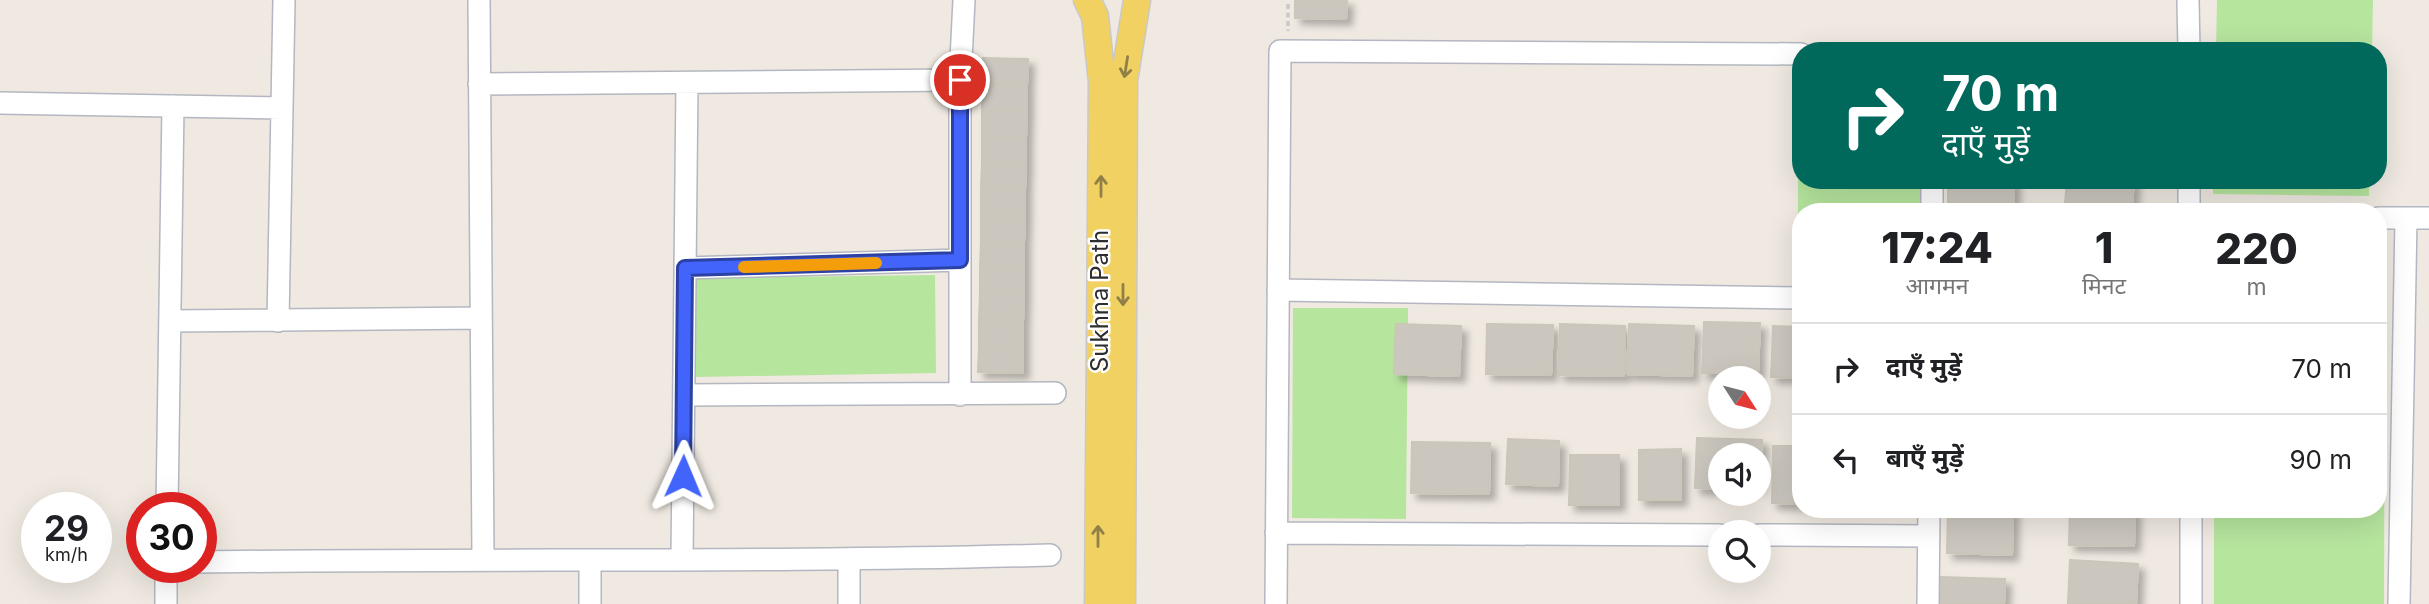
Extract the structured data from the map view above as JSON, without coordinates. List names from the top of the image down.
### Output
{
  "streets": {
    "main road": ["Sukhna Path"]
  },
  "north": "bottom right",
  "page": {
    "turn": ["70 m", "दाएँ मुड़ें"],
    "eta": [
      "17:24",
      "आगमन",
      "1",
      "मिनट",
      "220",
      "m"
    ],
    "list": [
      {
        "name": "दाएँ मुड़ें",
        "value": "70 m"
      },
      {
        "name": "बाएँ मुड़ें",
        "value": "90 m"
      }
    ],
    "speed": "29 km/h",
    "limit": "30"
  }
}
